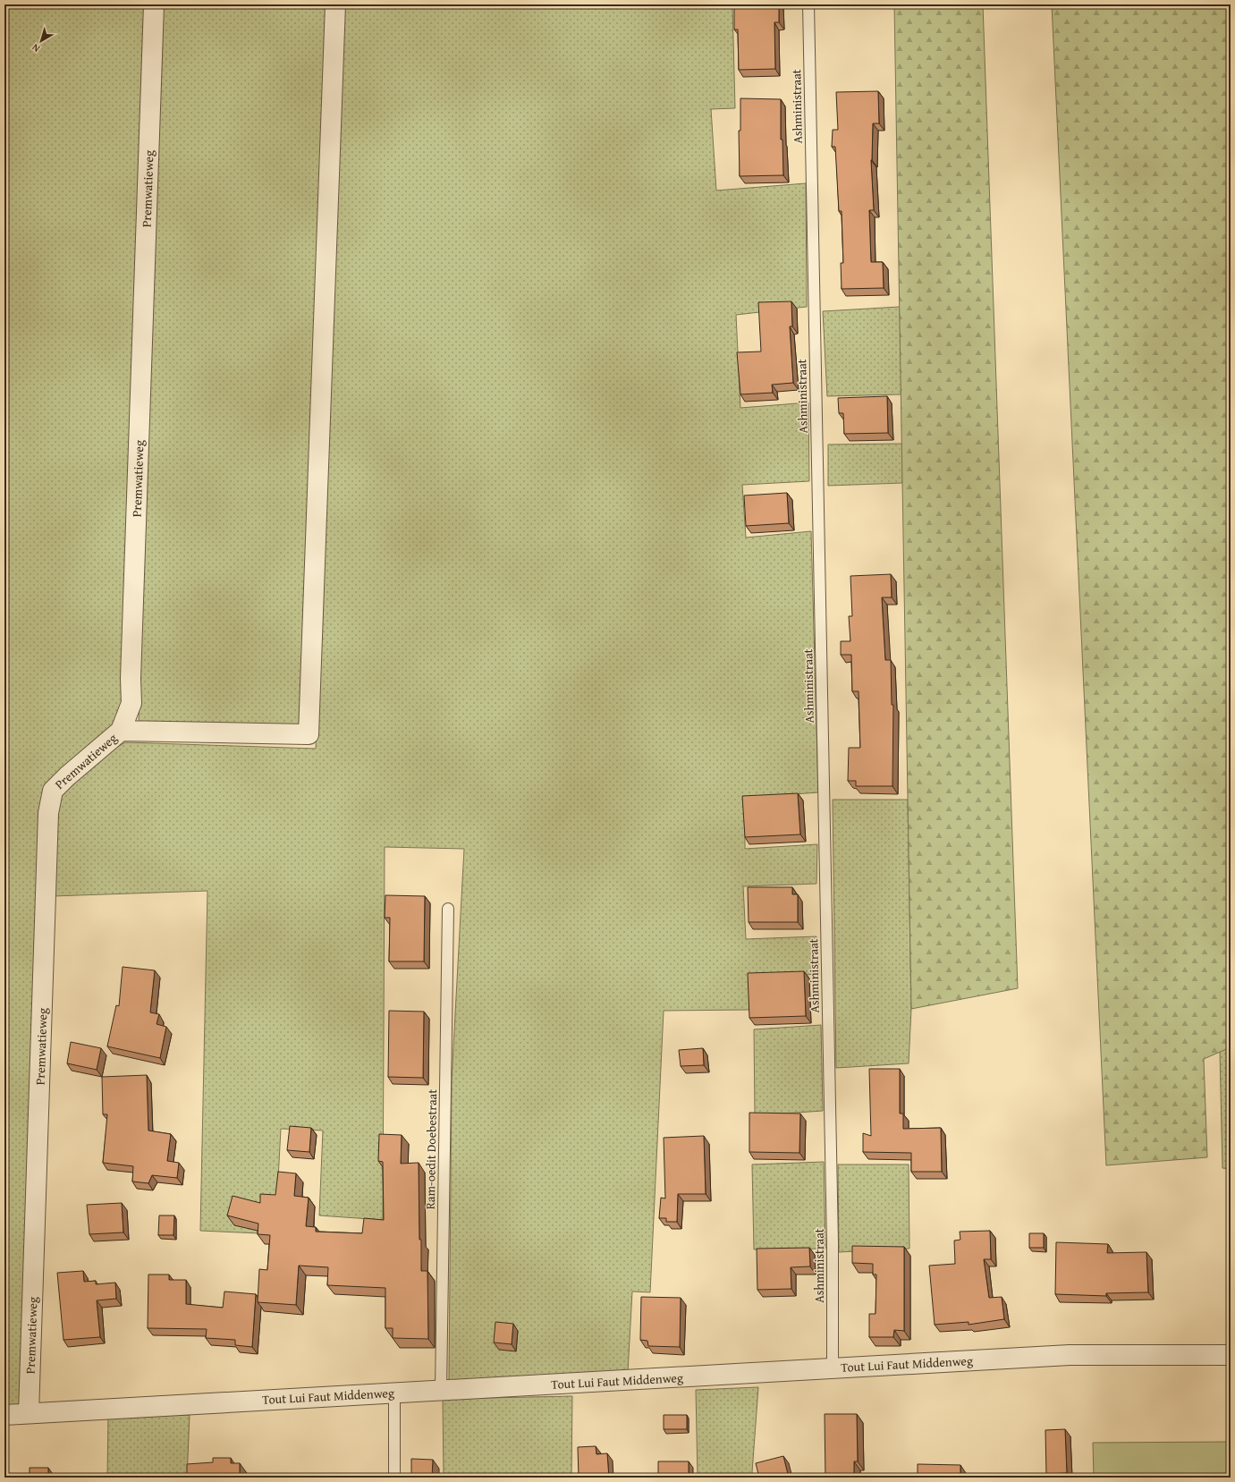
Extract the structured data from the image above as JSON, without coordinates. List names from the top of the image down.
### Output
{
  "streets": {
    "street": ["Premwatieweg", "Tout Lui Faut Middenweg"],
    "lane": ["Ashministraat", "Ram-oedit Doebestraat"]
  },
  "crossings": [
    ["Ashministraat", "Tout Lui Faut Middenweg"],
    ["Premwatieweg", "Tout Lui Faut Middenweg"],
    ["Ram-oedit Doebestraat", "Tout Lui Faut Middenweg"]
  ],
  "north": "bottom left"
}
